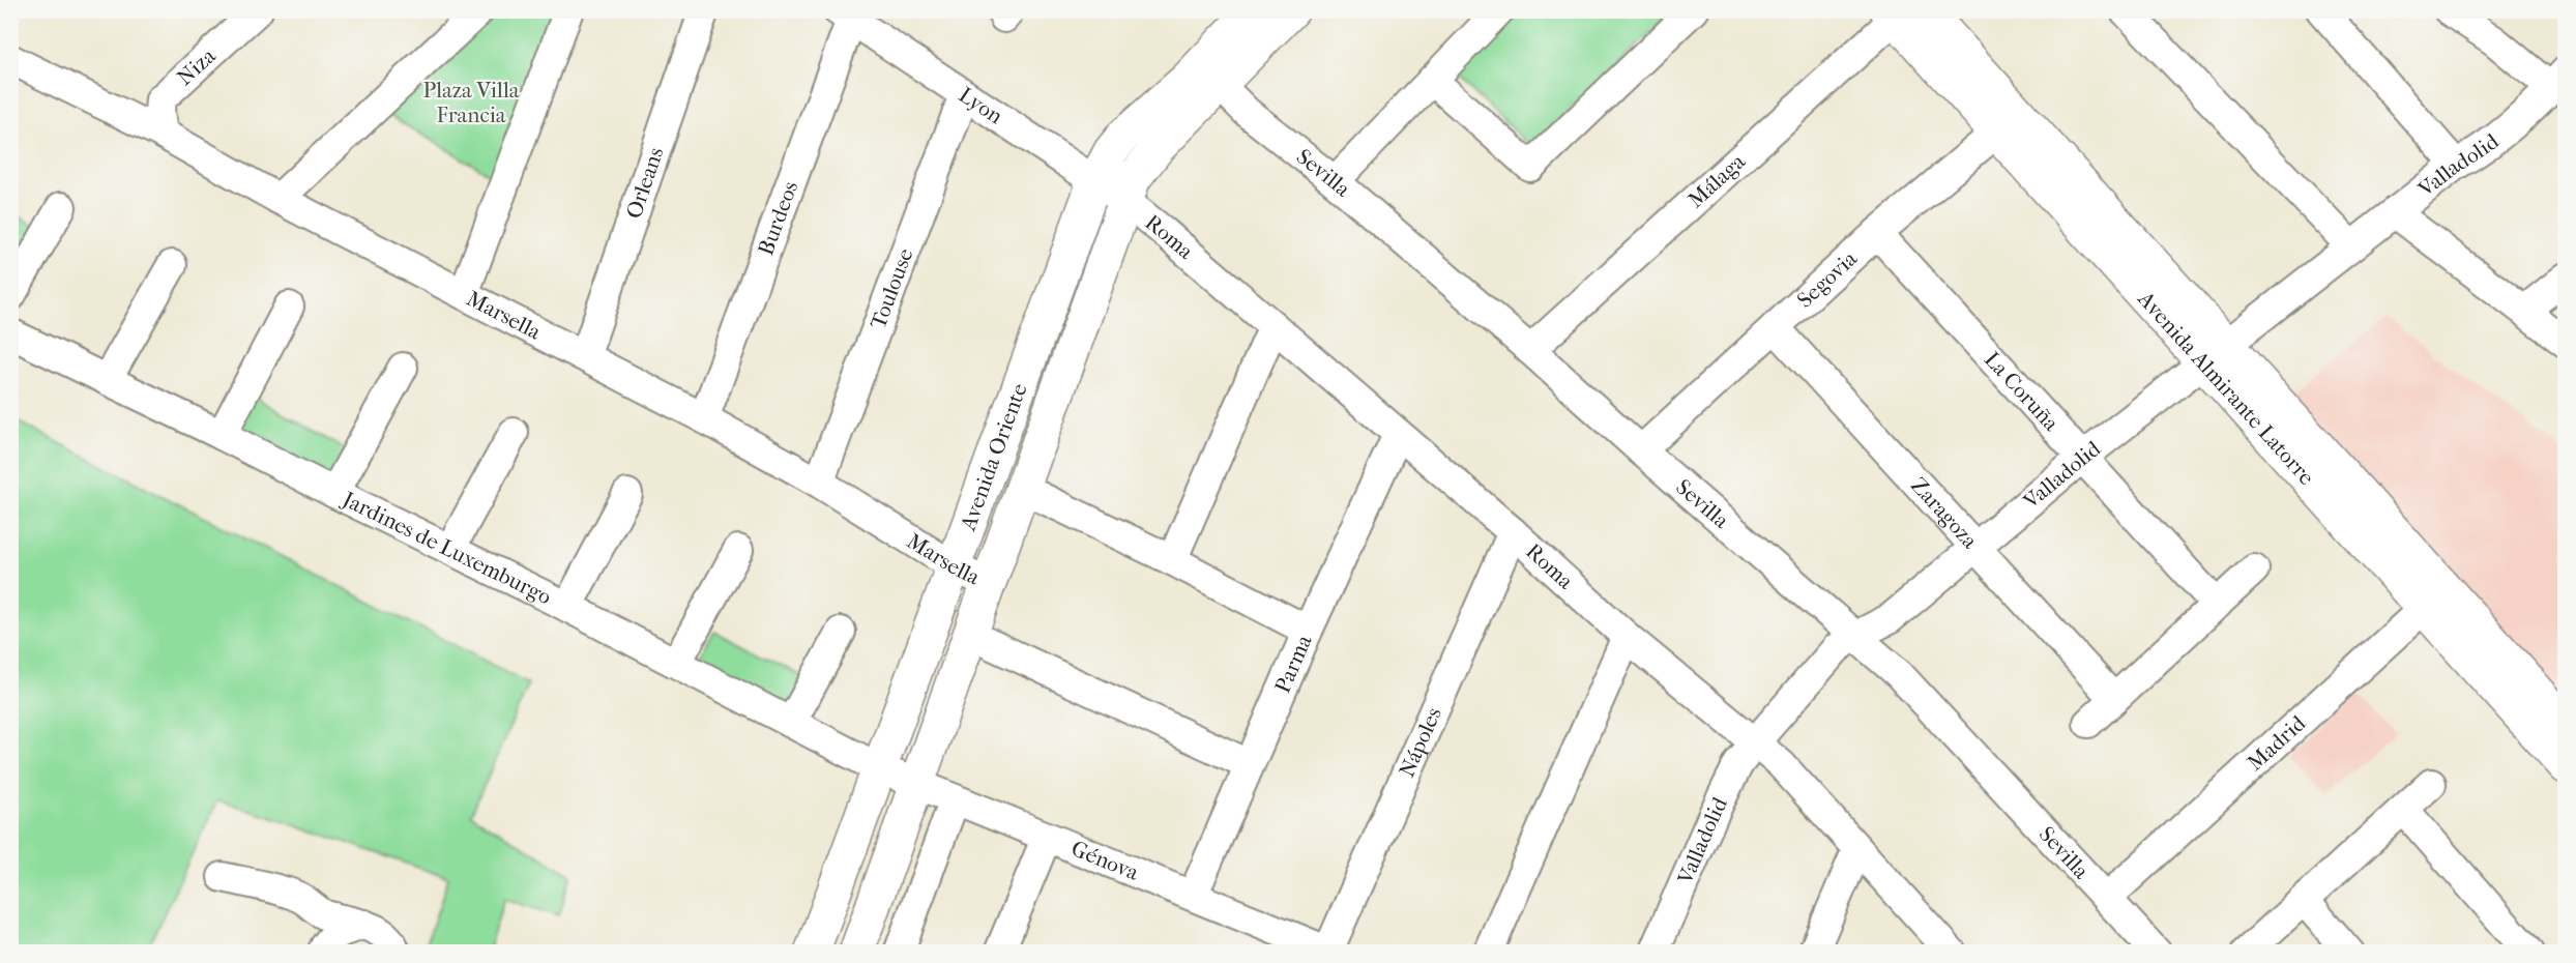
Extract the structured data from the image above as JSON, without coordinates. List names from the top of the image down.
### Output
{
  "streets": {
    "main road": ["Avenida Almirante Latorre", "Avenida Oriente"],
    "street": [
      "Niza",
      "Lyon",
      "Valladolid",
      "Sevilla",
      "Málaga",
      "Orleans",
      "Burdeos",
      "Roma",
      "Segovia",
      "Toulouse",
      "Marsella",
      "La Coruña",
      "Zaragoza",
      "Jardines de Luxemburgo",
      "Parma",
      "Nápoles",
      "Madrid",
      "Génova"
    ]
  },
  "crossings": [
    ["Niza", "Marsella"],
    ["Lyon", "Burdeos"],
    ["Lyon", "Roma"],
    ["Lyon", "Toulouse"],
    ["Lyon", "Avenida Oriente"],
    ["Valladolid", "Sevilla"],
    ["Valladolid", "Roma"],
    ["Valladolid", "Avenida Almirante Latorre"],
    ["Valladolid", "La Coruña"],
    ["Valladolid", "Zaragoza"],
    ["Sevilla", "Málaga"],
    ["Sevilla", "Segovia"],
    ["Sevilla", "Avenida Oriente"],
    ["Sevilla", "Madrid"],
    ["Málaga", "Avenida Almirante Latorre"],
    ["Orleans", "Marsella"],
    ["Burdeos", "Marsella"],
    ["Roma", "Avenida Oriente"],
    ["Roma", "Parma"],
    ["Roma", "Nápoles"],
    ["Segovia", "Avenida Almirante Latorre"],
    ["Segovia", "La Coruña"],
    ["Segovia", "Zaragoza"],
    ["Toulouse", "Marsella"],
    ["Marsella", "Avenida Oriente"],
    ["Avenida Almirante Latorre", "Madrid"],
    ["Avenida Oriente", "Jardines de Luxemburgo"],
    ["Avenida Oriente", "Génova"],
    ["Jardines de Luxemburgo", "Génova"],
    ["Parma", "Génova"],
    ["Nápoles", "Génova"]
  ],
  "parks": ["Plaza Villa Francia"]
}
